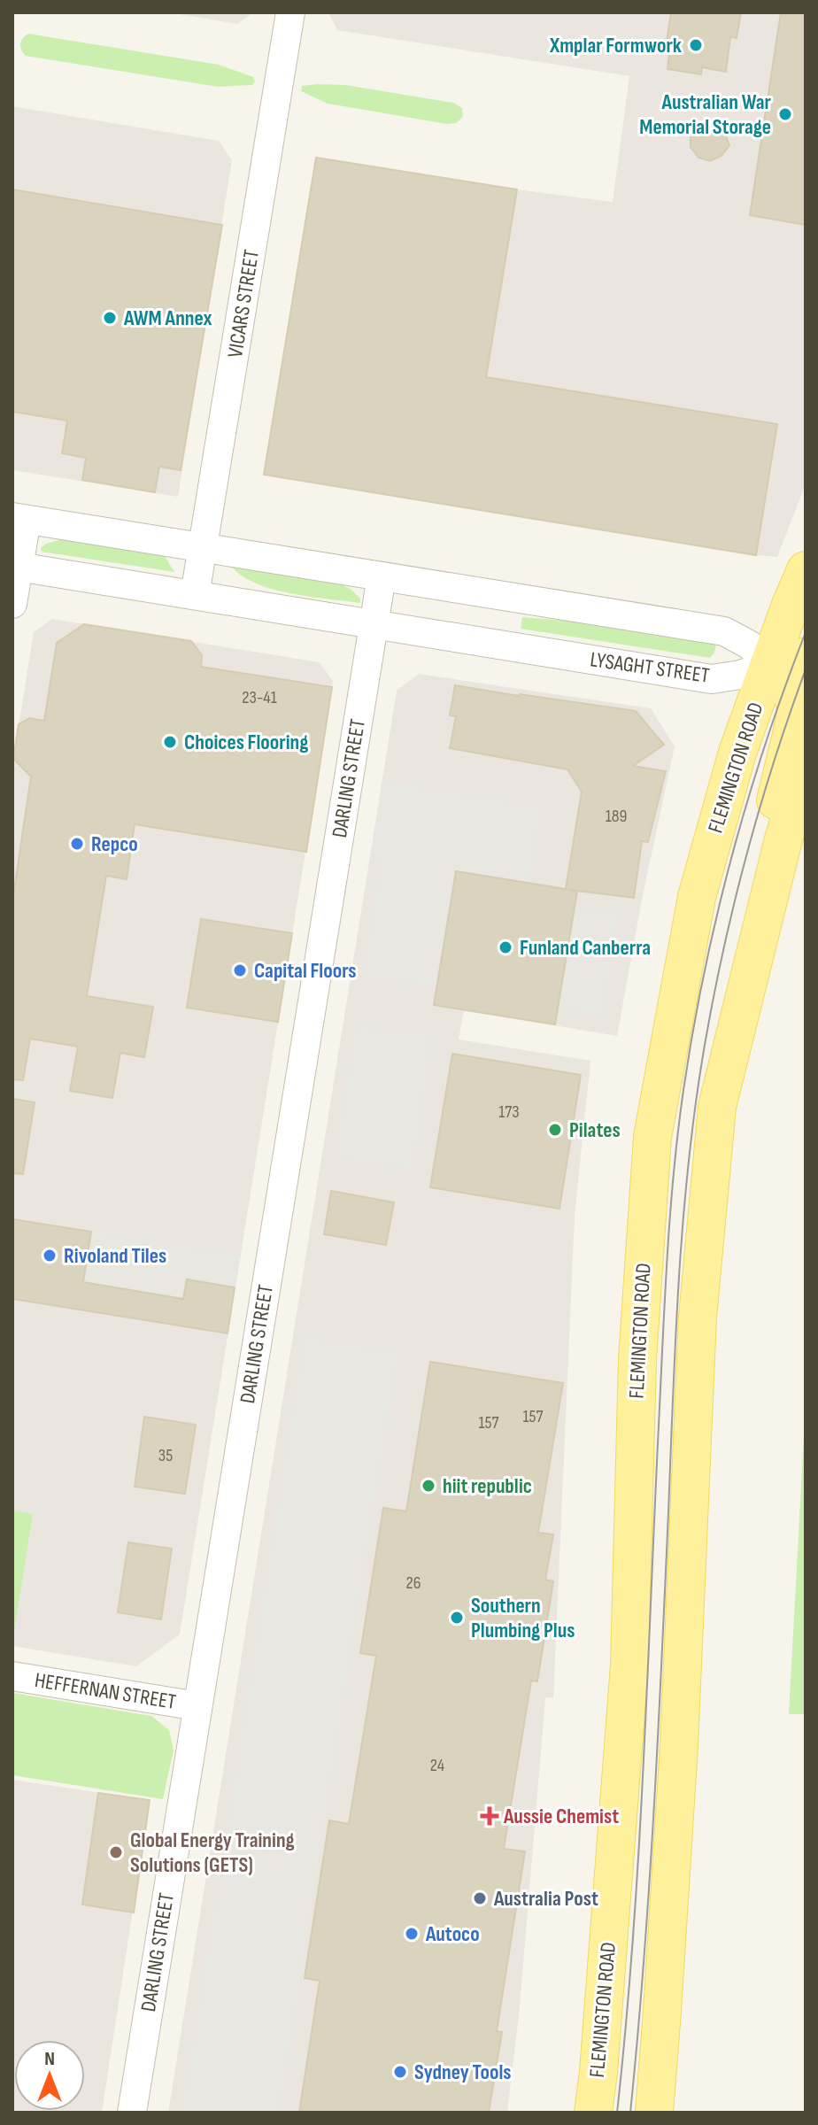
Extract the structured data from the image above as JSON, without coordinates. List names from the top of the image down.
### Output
{
  "streets": {
    "main road": ["FLEMINGTON ROAD"],
    "street": [
      "VICARS STREET",
      "LYSAGHT STREET",
      "DARLING STREET",
      "HEFFERNAN STREET"
    ]
  },
  "crossings": [
    ["VICARS STREET", "LYSAGHT STREET"],
    ["LYSAGHT STREET", "FLEMINGTON ROAD"],
    ["LYSAGHT STREET", "DARLING STREET"],
    ["DARLING STREET", "HEFFERNAN STREET"]
  ],
  "places": {
    "other": [
      "Xmplar Formwork",
      "Australian War Memorial Storage",
      "AWM Annex",
      "Choices Flooring",
      "Repco",
      "Funland Canberra",
      "Capital Floors",
      "Pilates",
      "Rivoland Tiles",
      "hiit republic",
      "Southern Plumbing Plus",
      "Global Energy Training Solutions (GETS)",
      "Australia Post",
      "Autoco",
      "Sydney Tools"
    ],
    "health": ["Aussie Chemist"]
  },
  "house_numbers": [
    "23-41",
    "189",
    "173",
    "157",
    "157",
    "35",
    "26",
    "24"
  ],
  "north": "top"
}
